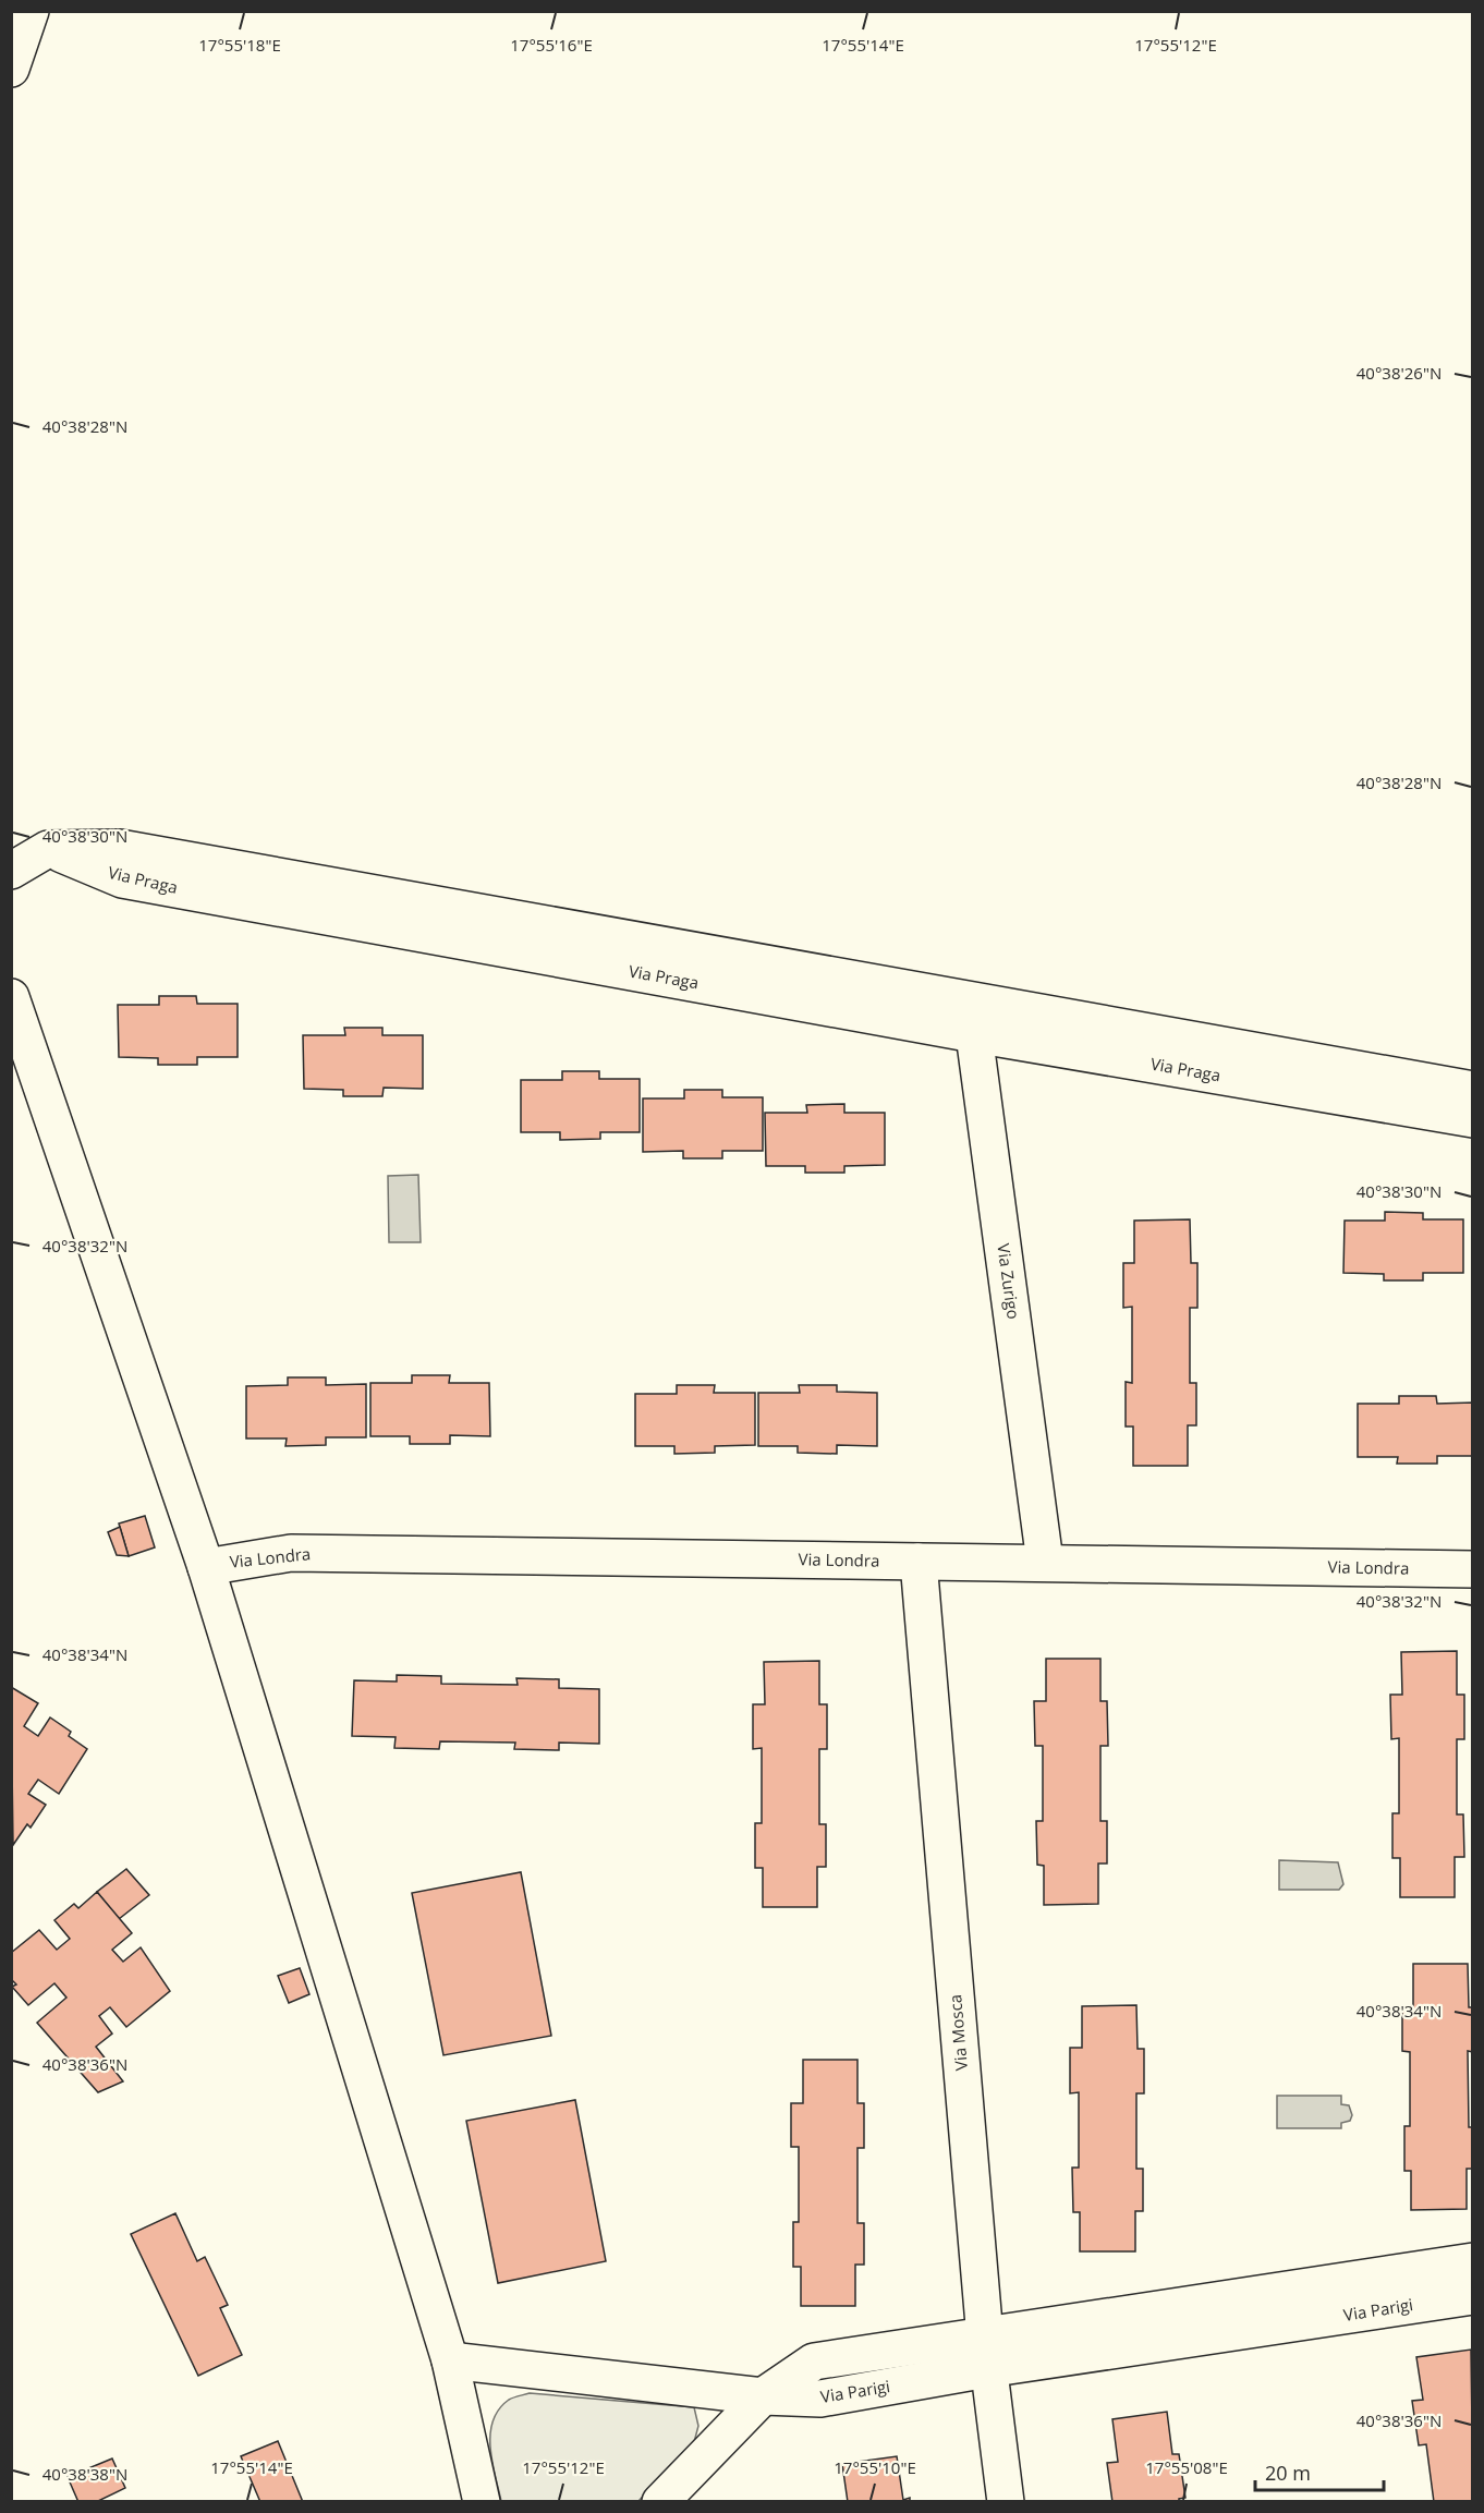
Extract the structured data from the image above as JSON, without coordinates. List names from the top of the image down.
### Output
{
  "streets": {
    "street": [
      "Via Praga",
      "Via Zurigo",
      "Via Londra",
      "Via Mosca",
      "Via Parigi"
    ]
  },
  "crossings": [
    ["Via Praga", "Via Zurigo"],
    ["Via Zurigo", "Via Londra"],
    ["Via Londra", "Via Mosca"],
    ["Via Mosca", "Via Parigi"]
  ],
  "scale_bar": "20 m",
  "coordinates": [
    "17°55'18\"E",
    "17°55'14\"E",
    "17°55'12\"E",
    "17°55'16\"E",
    "40°38'26\"N",
    "40°38'28\"N",
    "40°38'30\"N",
    "40°38'32\"N",
    "40°38'34\"N",
    "40°38'36\"N",
    "17°55'10\"E",
    "17°55'08\"E",
    "40°38'38\"N"
  ]
}
